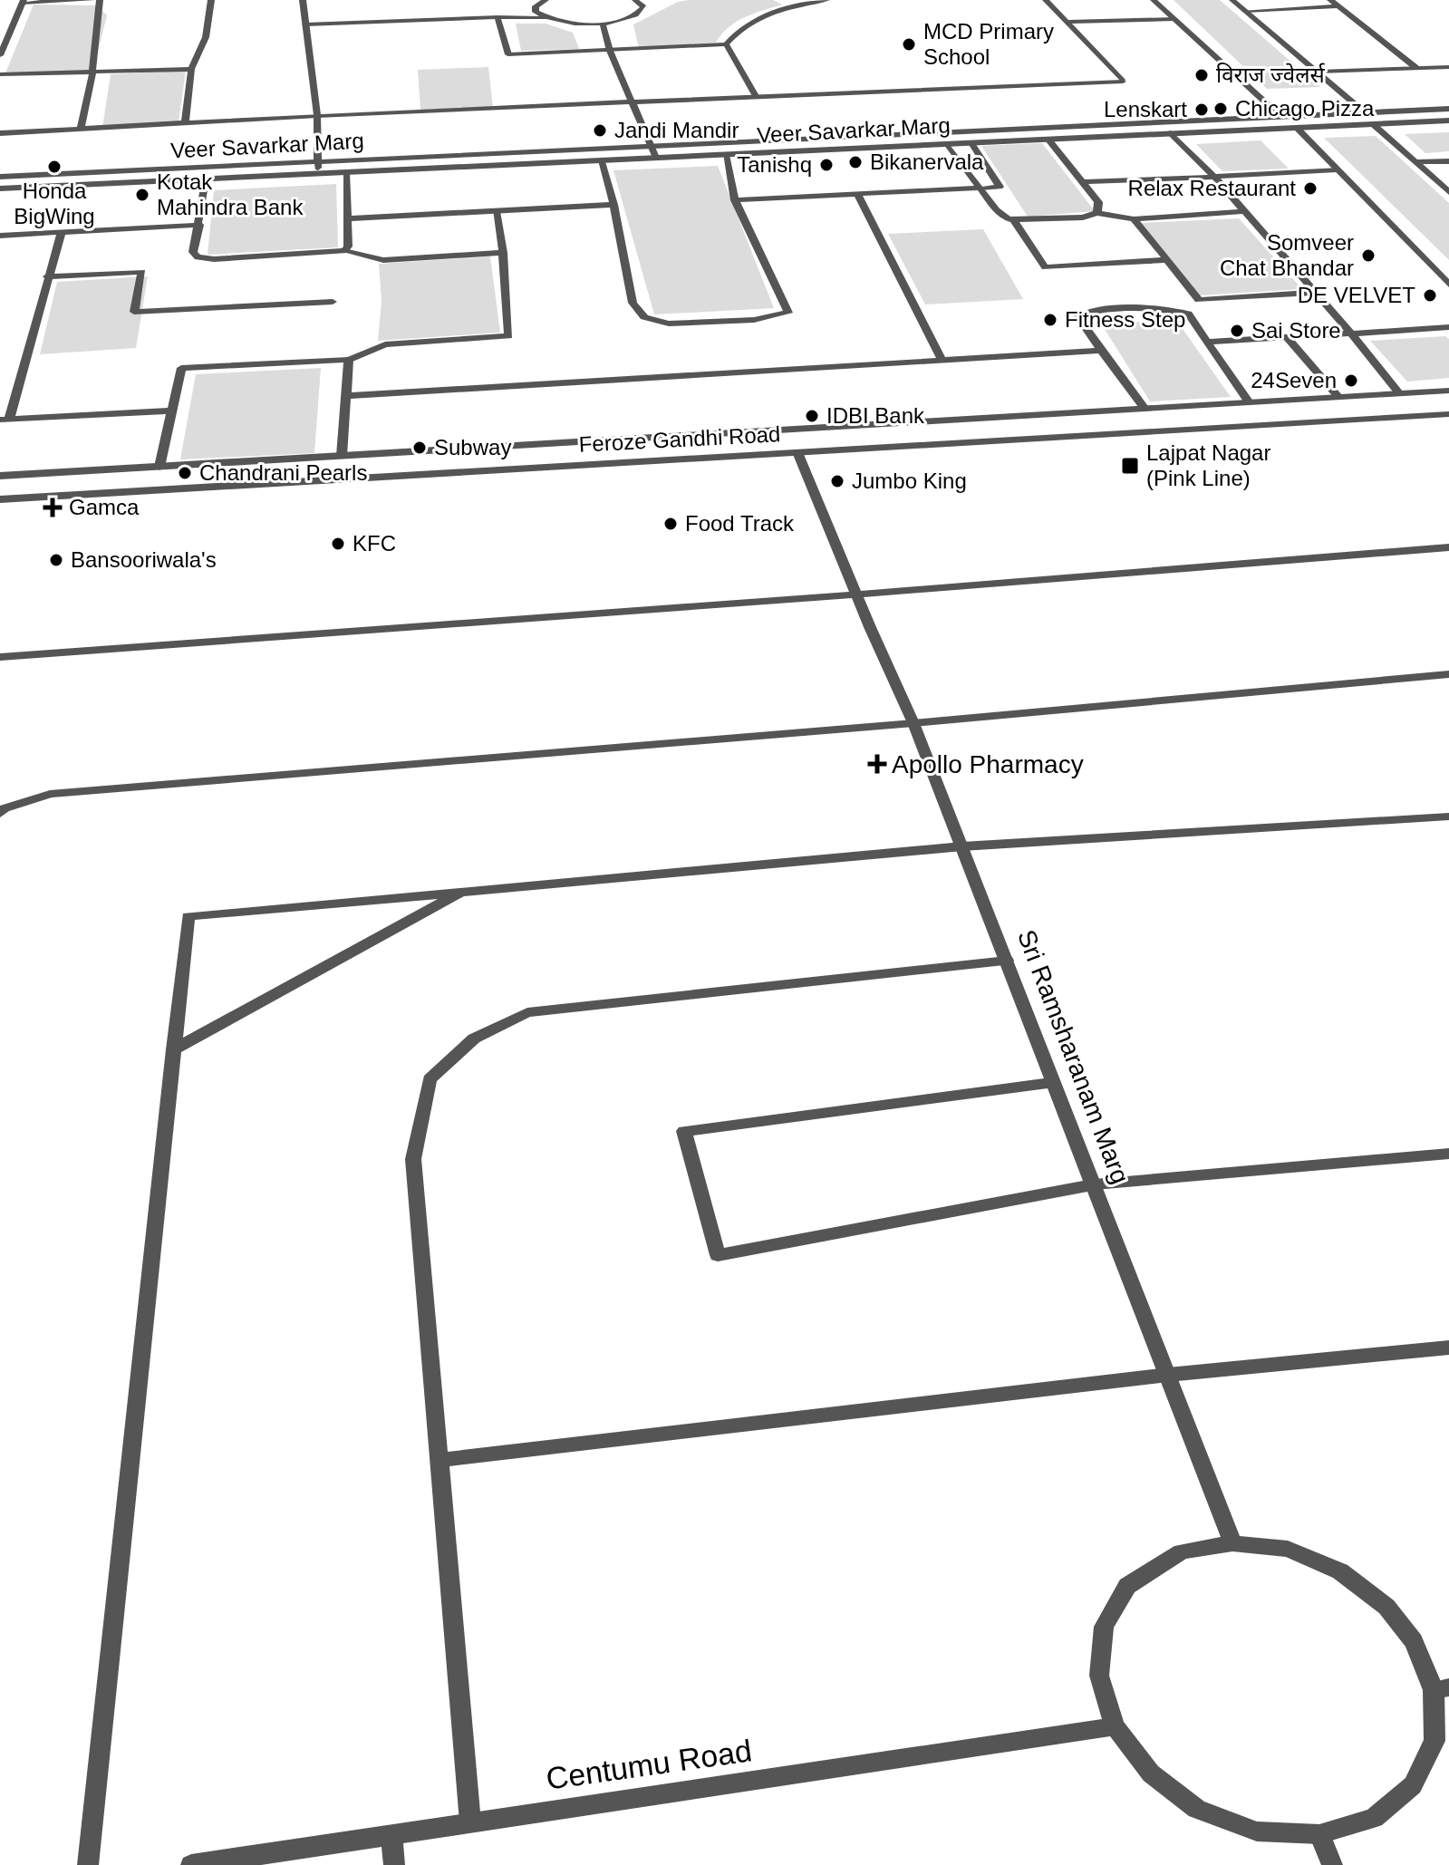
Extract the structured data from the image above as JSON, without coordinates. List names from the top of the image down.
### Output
{
  "streets": {
    "street": [
      "Veer Savarkar Marg",
      "Feroze Gandhi Road",
      "Sri Ramsharanam Marg",
      "Centumu Road"
    ]
  },
  "crossings": [
    ["Feroze Gandhi Road", "Sri Ramsharanam Marg"]
  ],
  "places": {
    "other": [
      "MCD Primary School",
      "विराज ज्वेलर्स",
      "Chicago Pizza",
      "Lenskart",
      "Jandi Mandir",
      "Bikanervala",
      "Tanishq",
      "Honda BigWing",
      "Relax Restaurant",
      "Kotak Mahindra Bank",
      "Somveer Chat Bhandar",
      "DE VELVET",
      "Fitness Step",
      "Sai Store",
      "24Seven",
      "IDBI Bank",
      "Subway",
      "Chandrani Pearls",
      "Jumbo King",
      "Food Track",
      "KFC",
      "Bansooriwala's"
    ],
    "transit": ["Lajpat Nagar (Pink Line)"],
    "health": ["Gamca", "Apollo Pharmacy"]
  }
}
